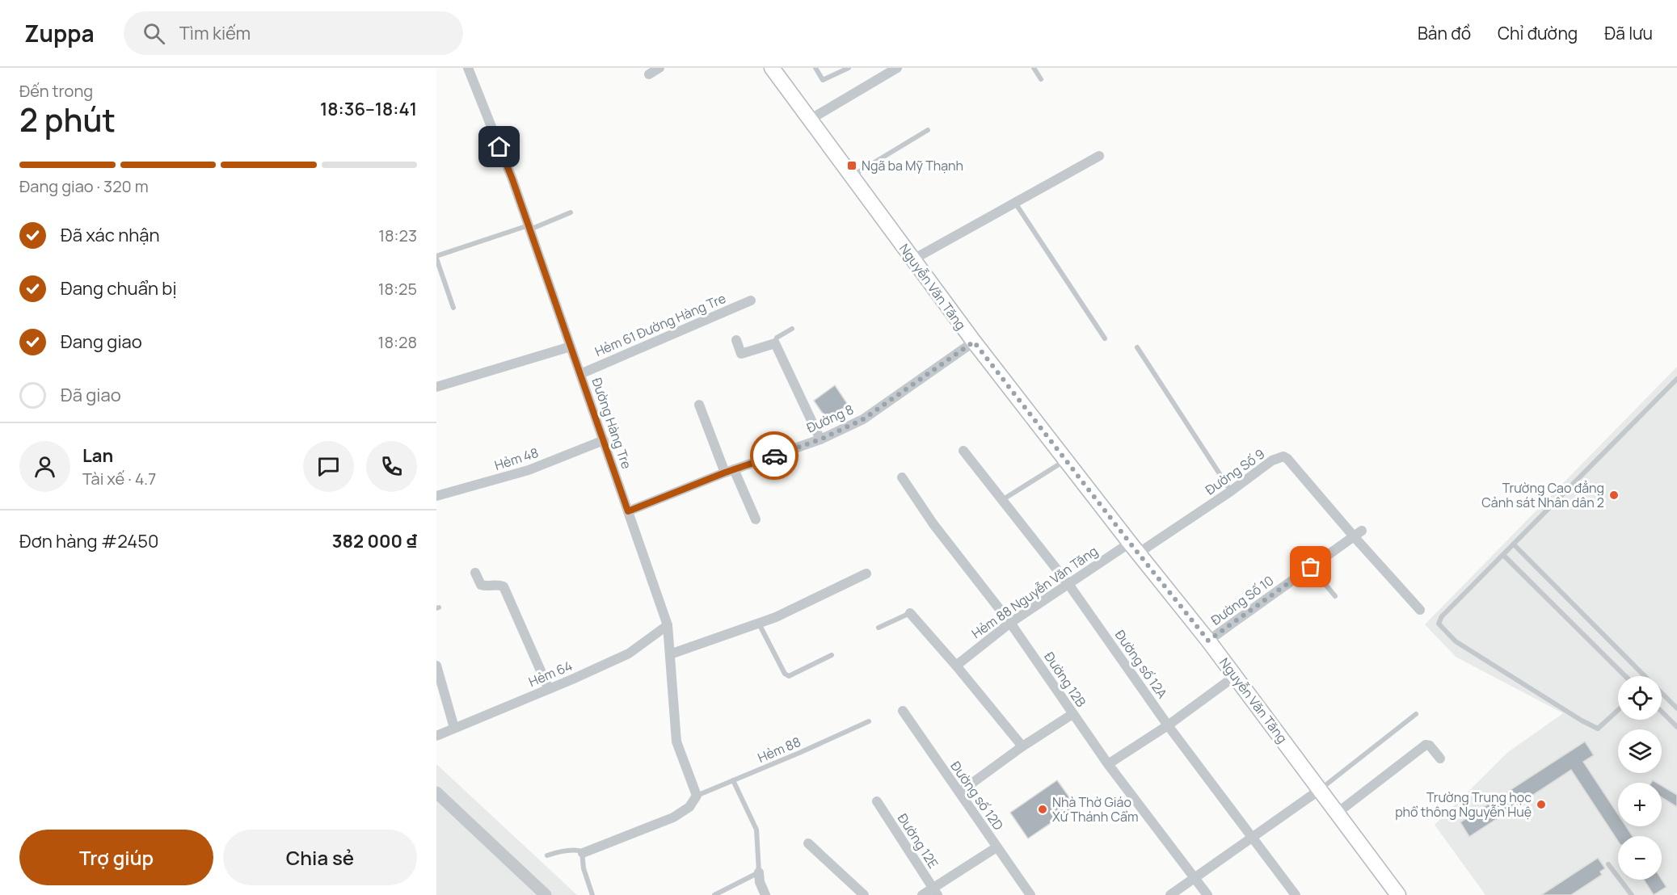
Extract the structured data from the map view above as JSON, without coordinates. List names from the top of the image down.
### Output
{
  "streets": {
    "main road": ["Nguyễn Văn Tăng"],
    "street": [
      "Hẻm 61 Đường Hàng Tre",
      "Đường 8",
      "Đường Hàng Tre",
      "Hẻm 48",
      "Đường Số 9",
      "Hẻm 88 Nguyễn Văn Tăng",
      "Đường Số 10",
      "Đường số 12A",
      "Hẻm 64",
      "Đường 12B",
      "Đường số 12D",
      "Đường 12E"
    ],
    "lane": ["Hẻm 88"]
  },
  "crossings": [
    ["Nguyễn Văn Tăng", "Đường 8"],
    ["Nguyễn Văn Tăng", "Đường Số 9"],
    ["Nguyễn Văn Tăng", "Hẻm 88 Nguyễn Văn Tăng"],
    ["Nguyễn Văn Tăng", "Đường Số 10"],
    ["Hẻm 61 Đường Hàng Tre", "Đường Hàng Tre"],
    ["Đường 8", "Đường Hàng Tre"],
    ["Đường Hàng Tre", "Hẻm 48"],
    ["Đường Hàng Tre", "Hẻm 64"],
    ["Đường Hàng Tre", "Hẻm 88"],
    ["Đường Số 9", "Hẻm 88 Nguyễn Văn Tăng"],
    ["Đường Số 9", "Đường Số 10"],
    ["Hẻm 88 Nguyễn Văn Tăng", "Đường số 12A"],
    ["Hẻm 88 Nguyễn Văn Tăng", "Đường 12B"]
  ],
  "places": {
    "transit": ["Ngã ba Mỹ Thạnh"],
    "other": ["Trường Cao đẳng Cảnh sát Nhân dân 2", "Trường Trung học phổ thông Nguyễn Huệ", "Nhà Thờ Giáo Xứ Thánh Cẩm"]
  },
  "page": {
    "header": "Zuppa",
    "search": "Tìm kiếm",
    "nav": ["Bản đồ", "Chỉ đường", "Đã lưu"],
    "heading": ["2 phút", "Đến trong", "18:36–18:41"],
    "panel": [
      "Lan",
      "Tài xế · 4.7",
      "Đơn hàng #2450",
      "382 000 ₫"
    ],
    "bar": "Đang giao · 320 m",
    "list": [
      ["Đã xác nhận", "18:23"],
      ["Đang chuẩn bị", "18:25"],
      ["Đang giao", "18:28"],
      "Đã giao"
    ],
    "map_buttons": ["+", "−"],
    "buttons": ["Trợ giúp", "Chia sẻ"]
  }
}
